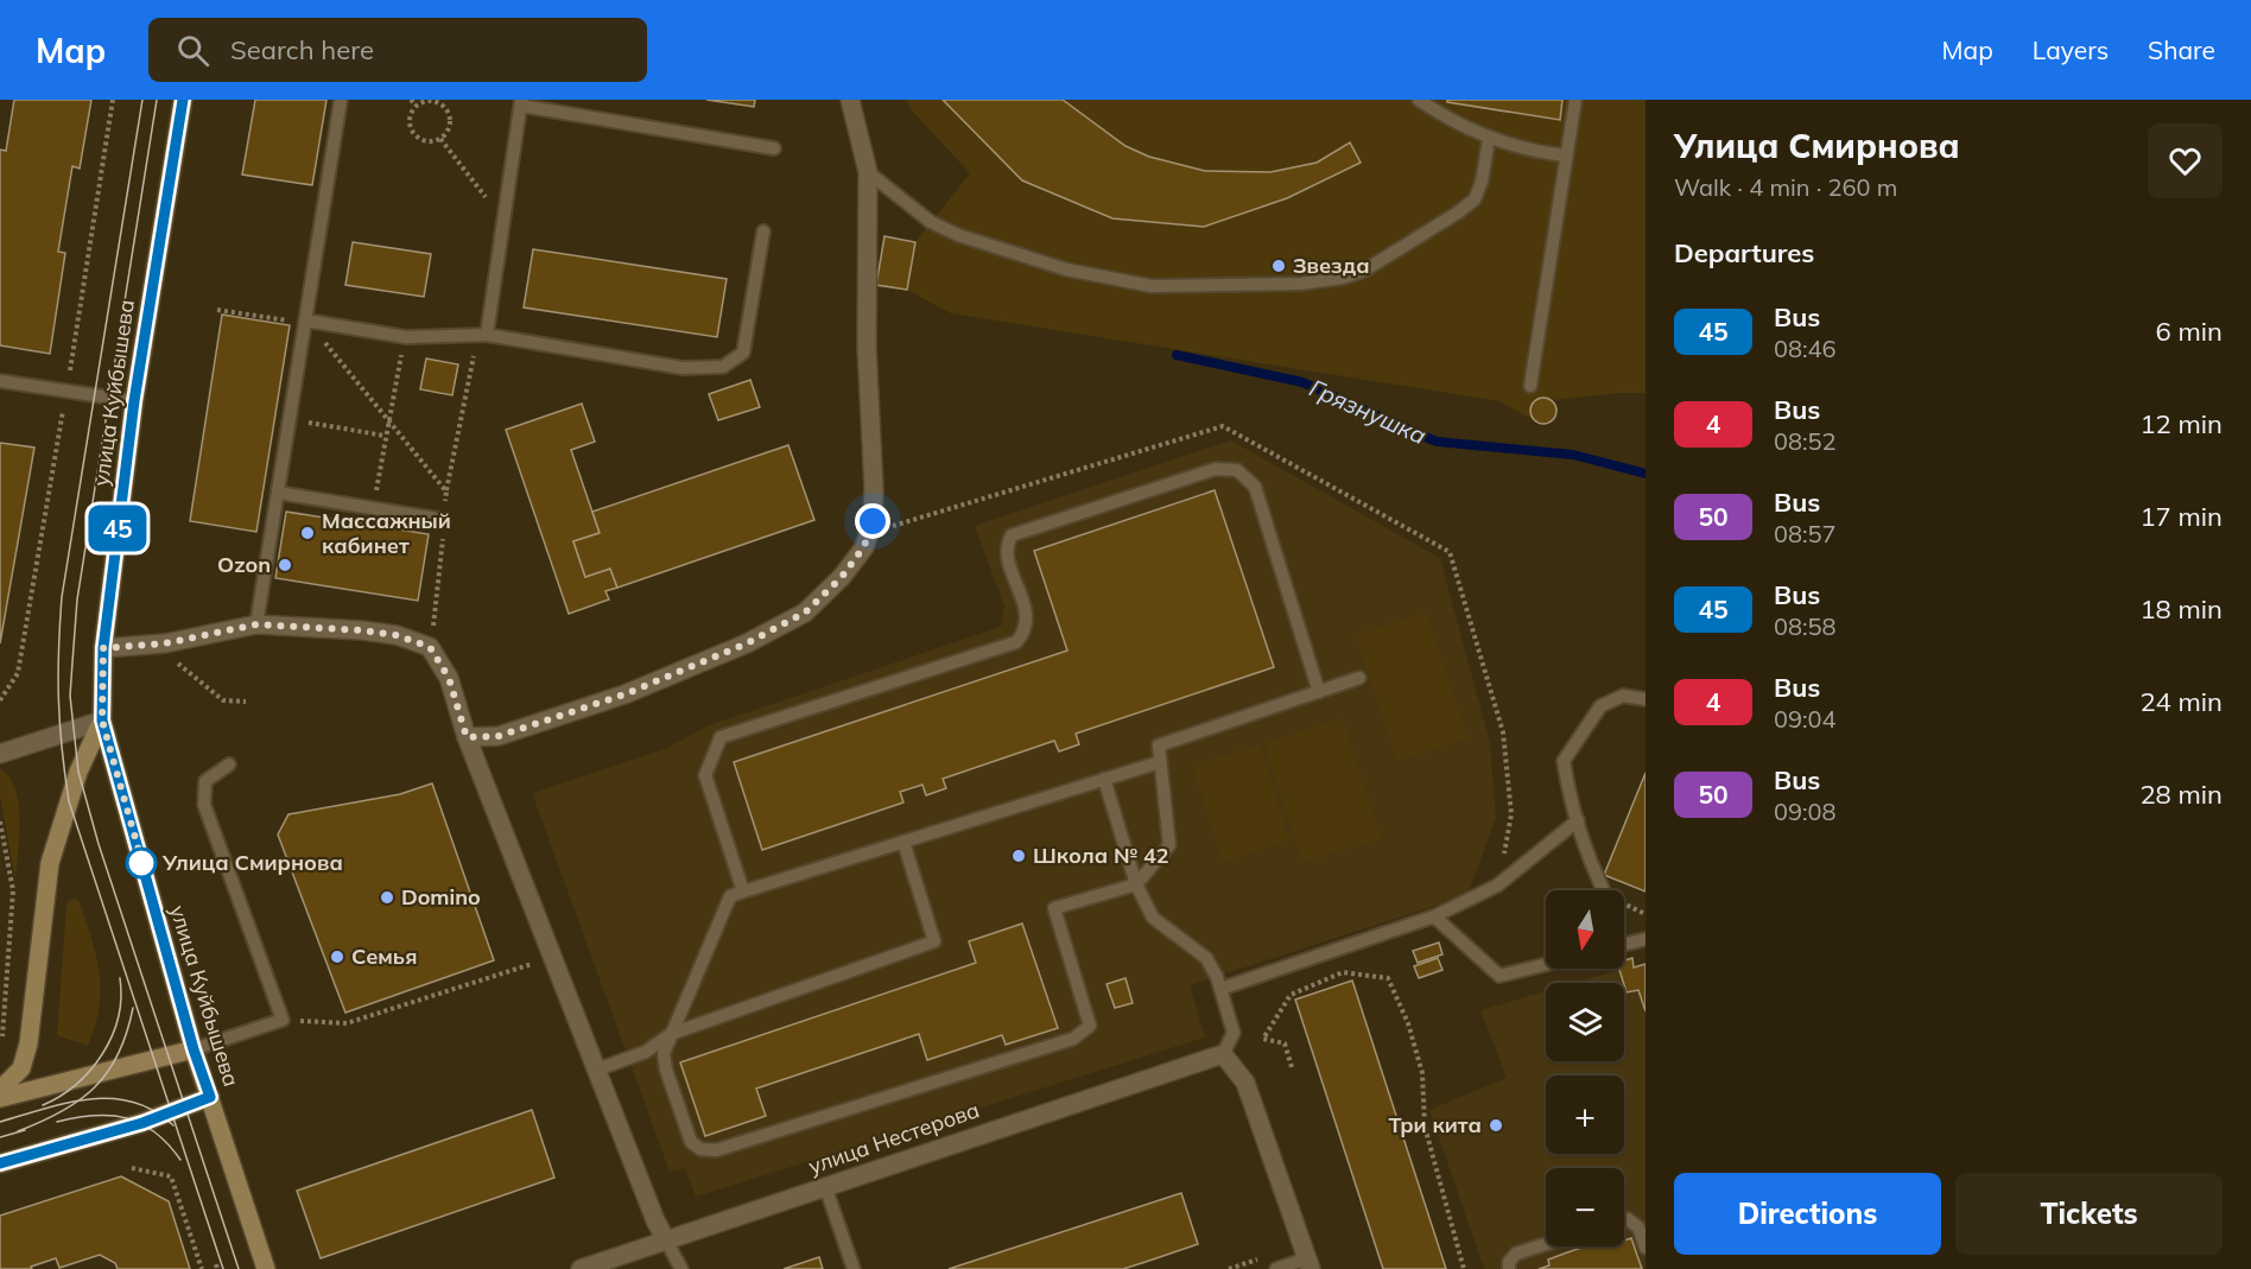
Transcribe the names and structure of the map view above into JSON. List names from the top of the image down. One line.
{"streets":{"main road":["улица Куйбышева"],"street":["улица Нестерова"]},"water":["Грязнушка"],"places":["Звезда","Массажный кабинет","Ozon","Школа № 42","Улица Смирнова","Domino","Семья","Три кита"],"lines":["bus line 45"],"north":"bottom","page":{"header":"Map","search":"Search here","nav":["Map","Layers","Share"],"on_map":"45","heading":[["Улица Смирнова","Walk · 4 min · 260 m"],"Departures"],"list":[{"mark":"45","name":"Bus","note":"08:46","value":"6 min"},{"mark":"4","name":"Bus","note":"08:52","value":"12 min"},{"mark":"50","name":"Bus","note":"08:57","value":"17 min"},{"mark":"45","name":"Bus","note":"08:58","value":"18 min"},{"mark":"4","name":"Bus","note":"09:04","value":"24 min"},{"mark":"50","name":"Bus","note":"09:08","value":"28 min"}],"map_buttons":["+","−"],"buttons":["Directions","Tickets"]}}
